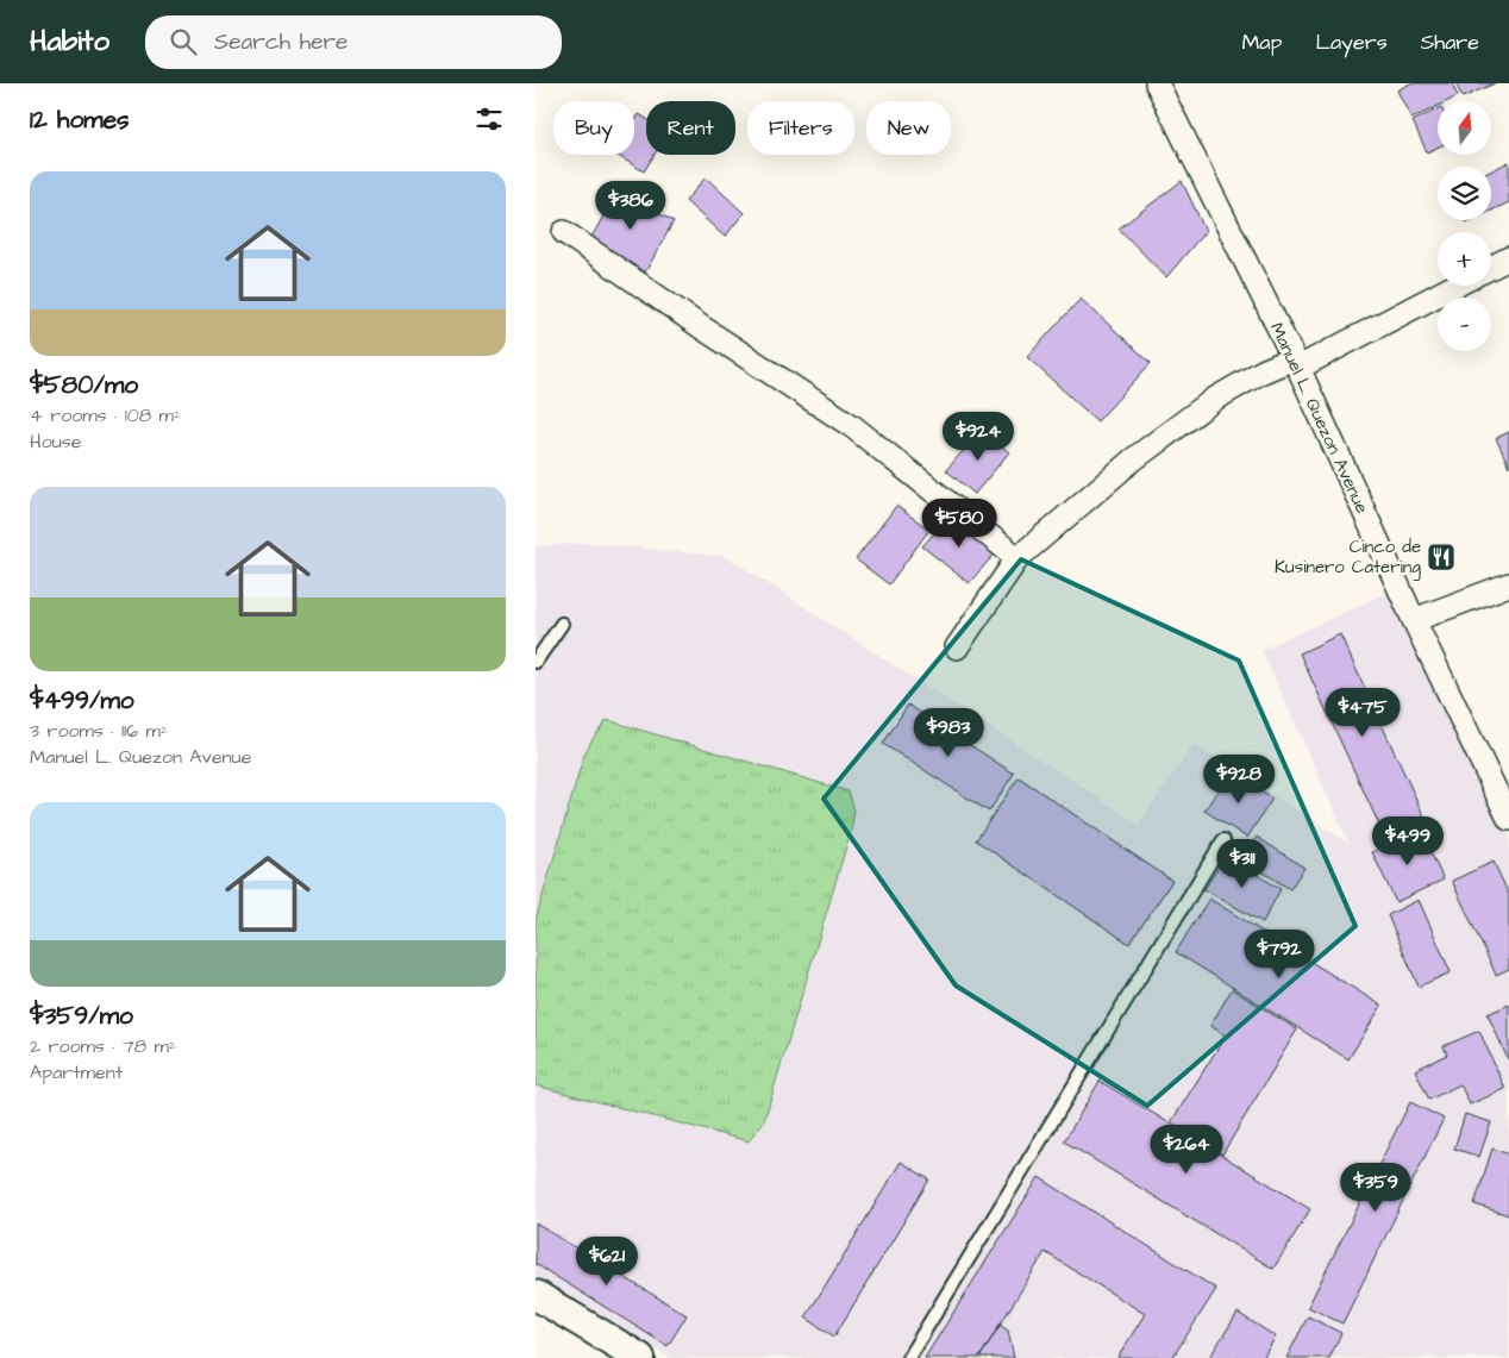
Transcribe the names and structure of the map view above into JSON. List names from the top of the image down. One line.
{"streets":{"street":["Manuel L. Quezon Avenue"]},"places":{"restaurant":["Cinco de Kusinero Catering"]},"north":"top","page":{"header":"Habito","search":"Search here","nav":["Map","Layers","Share"],"heading":"12 homes","map_buttons":["+","−"],"chip":["Buy","Rent","Filters","New"],"list":[{"name":"$580/mo","note":"4 rooms · 108 m² · House"},{"name":"$499/mo","note":"3 rooms · 116 m² · Manuel L. Quezon Avenue"},{"name":"$359/mo","note":"2 rooms · 78 m² · Apartment"}],"price":["$386","$924","$580","$475","$983","$928","$499","$311","$792","$264","$359","$621"]}}
